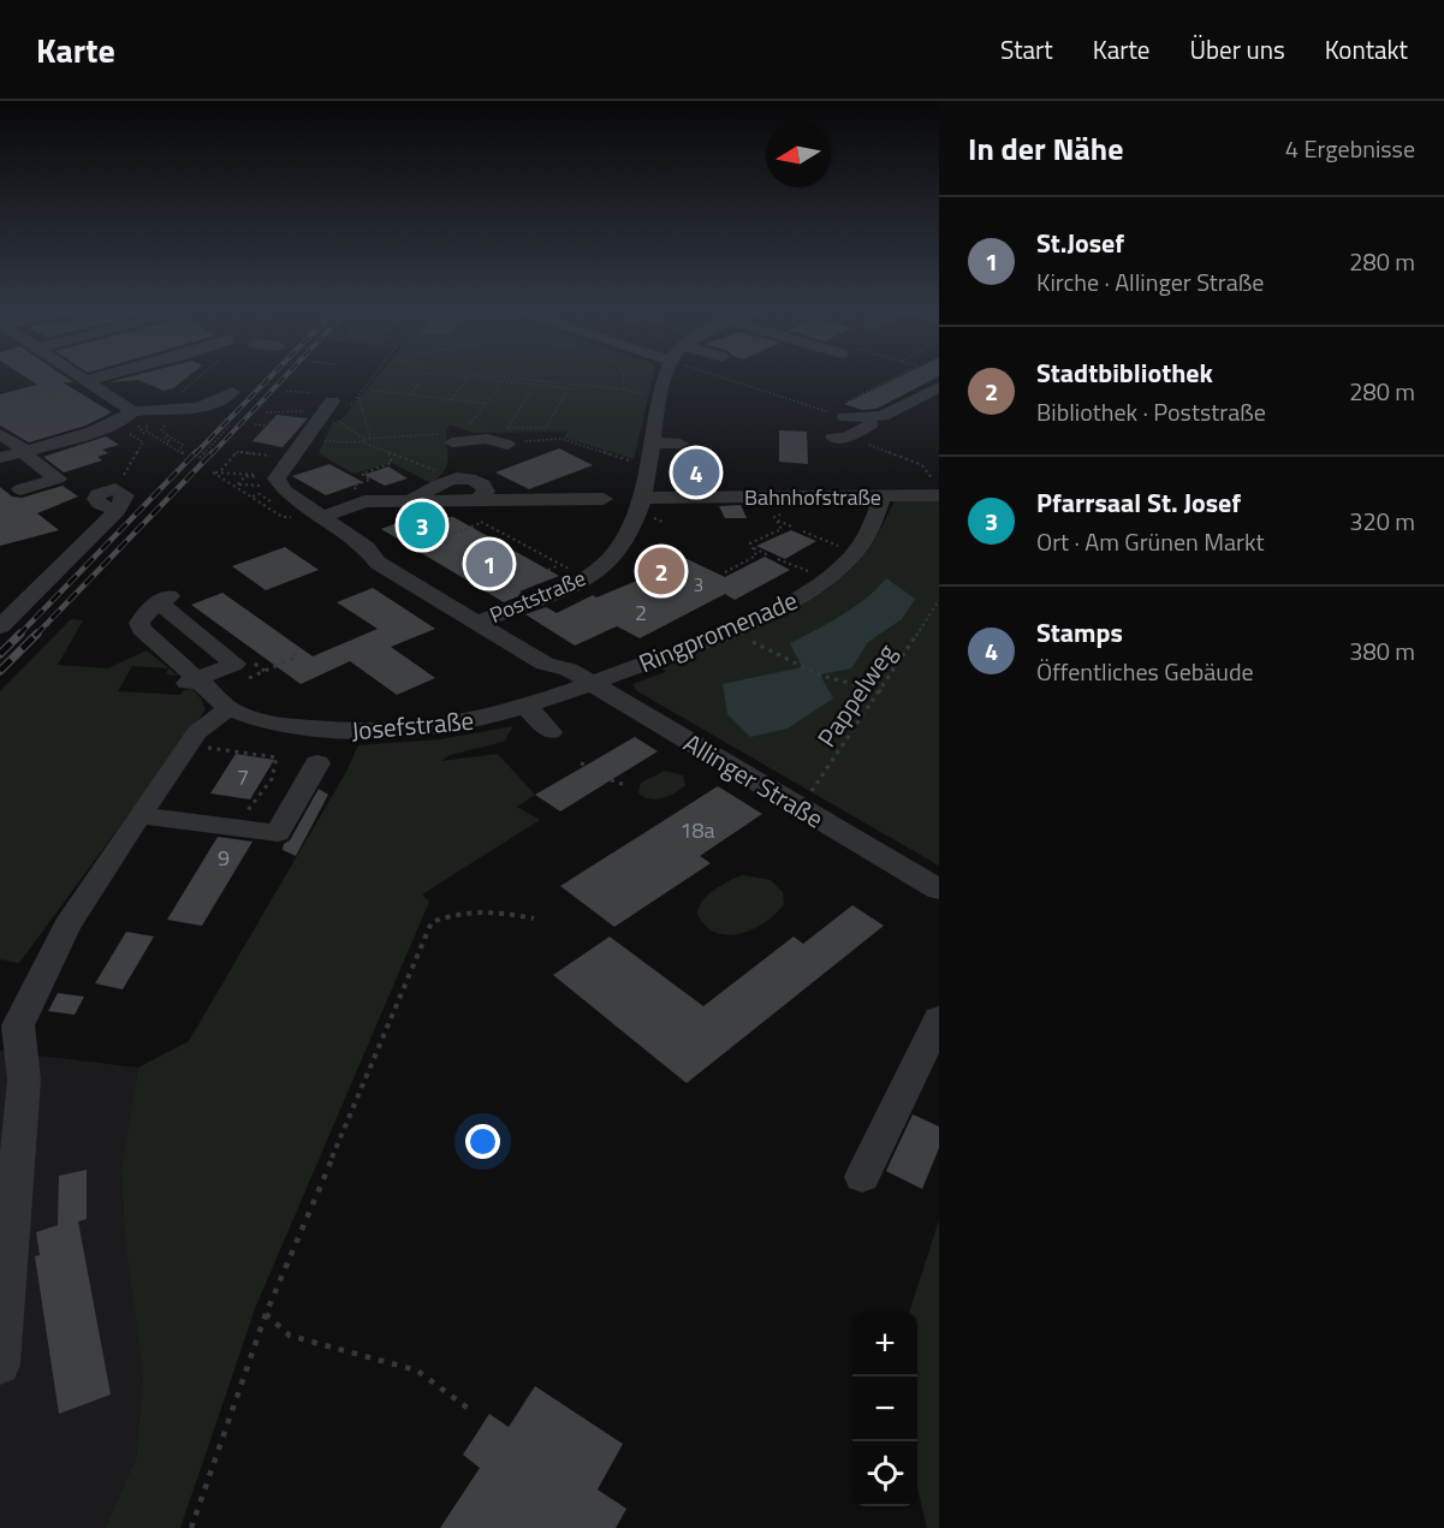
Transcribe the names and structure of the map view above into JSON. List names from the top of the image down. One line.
{"streets":{"street":["Bahnhofstraße","Poststraße","Ringpromenade","Josefstraße","Allinger Straße"],"path":["Pappelweg"]},"crossings":[["Bahnhofstraße","Poststraße"],["Bahnhofstraße","Ringpromenade"],["Poststraße","Allinger Straße"],["Ringpromenade","Josefstraße"],["Ringpromenade","Allinger Straße"],["Pappelweg","Allinger Straße"],["Josefstraße","Allinger Straße"]],"house_numbers":["3","2","7","18a","9"],"north":"left","page":{"header":"Karte","nav":["Start","Karte","Über uns","Kontakt"],"heading":["In der Nähe","4 Ergebnisse"],"list":[{"mark":"1","name":"St.Josef","note":"Kirche · Allinger Straße","value":"280 m"},{"mark":"2","name":"Stadtbibliothek","note":"Bibliothek · Poststraße","value":"280 m"},{"mark":"3","name":"Pfarrsaal St. Josef","note":"Ort · Am Grünen Markt","value":"320 m"},{"mark":"4","name":"Stamps","note":"Öffentliches Gebäude","value":"380 m"}],"pins":["4","3","1","2"],"map_buttons":["+","−"]}}
